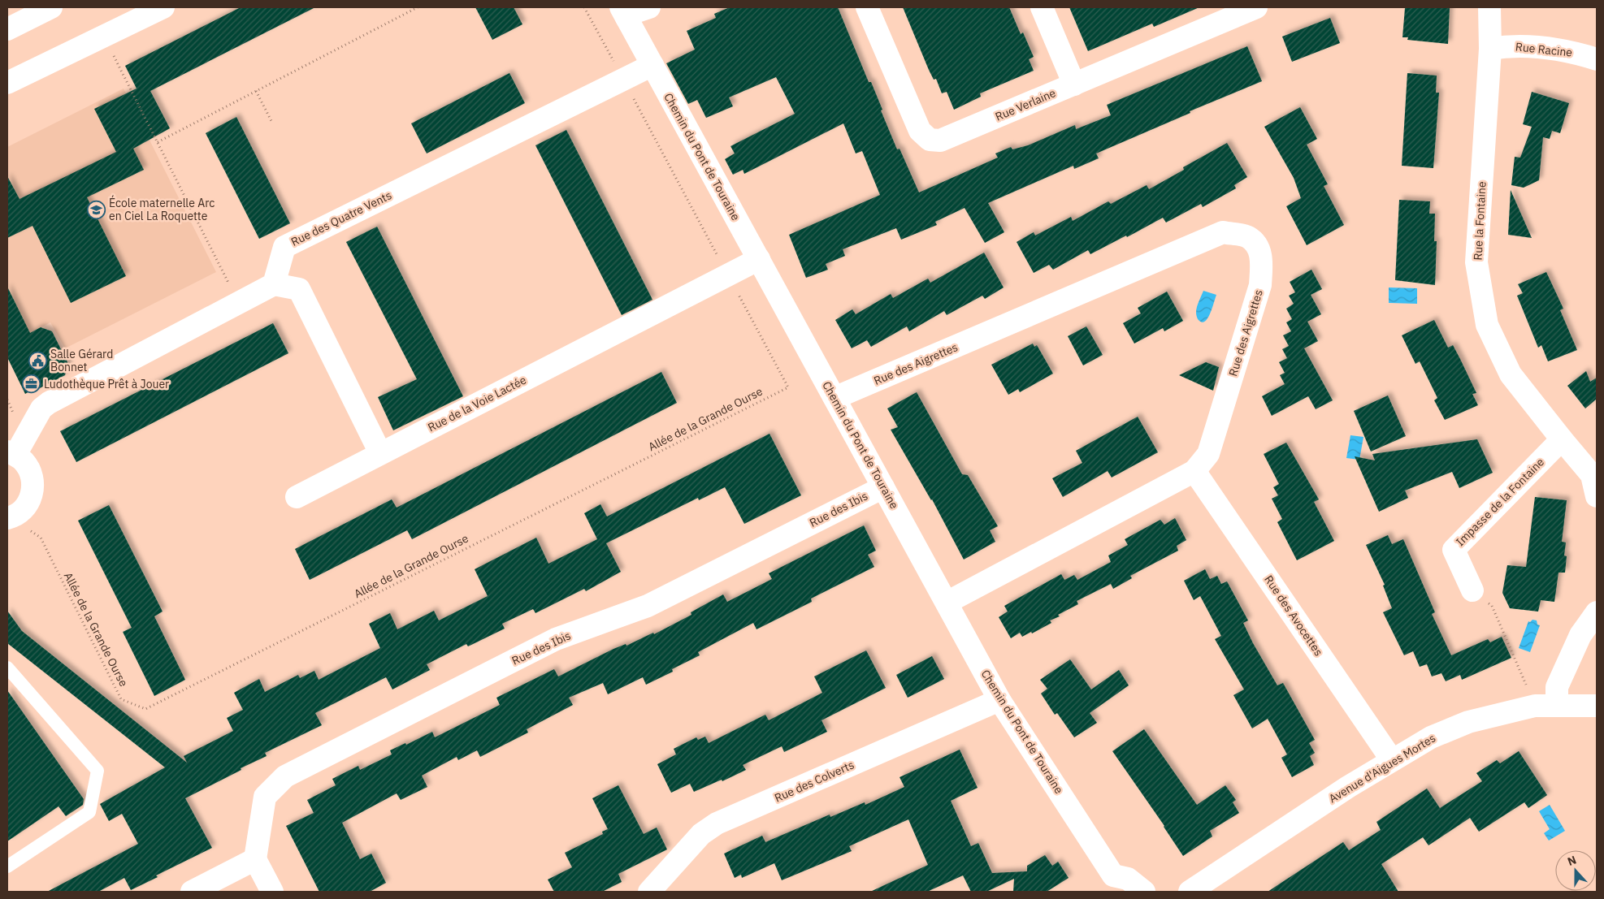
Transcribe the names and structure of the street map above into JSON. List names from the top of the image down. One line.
{"streets":{"street":["Rue Racine","Rue Verlaine","Chemin du Pont de Touraine","Rue des Quatre Vents","Rue la Fontaine","Rue des Aigrettes","Rue de la Voie Lactée","Impasse de la Fontaine","Rue des Ibis","Rue des Avocettes","Avenue d'Aigues Mortes","Rue des Colverts"],"path":["Allée de la Grande Ourse"]},"crossings":[["Rue Racine","Rue la Fontaine"],["Chemin du Pont de Touraine","Rue des Quatre Vents"],["Chemin du Pont de Touraine","Rue des Aigrettes"],["Chemin du Pont de Touraine","Rue de la Voie Lactée"],["Chemin du Pont de Touraine","Rue des Ibis"],["Chemin du Pont de Touraine","Rue des Colverts"],["Rue la Fontaine","Impasse de la Fontaine"],["Rue des Aigrettes","Rue des Avocettes"],["Rue de la Voie Lactée","Allée de la Grande Ourse"],["Rue des Avocettes","Avenue d'Aigues Mortes"]],"places":{"school or university":["École maternelle Arc en Ciel La Roquette"],"public building":["Salle Gérard Bonnet"],"office":["Ludothèque Prêt à Jouer"]},"north":"top"}
